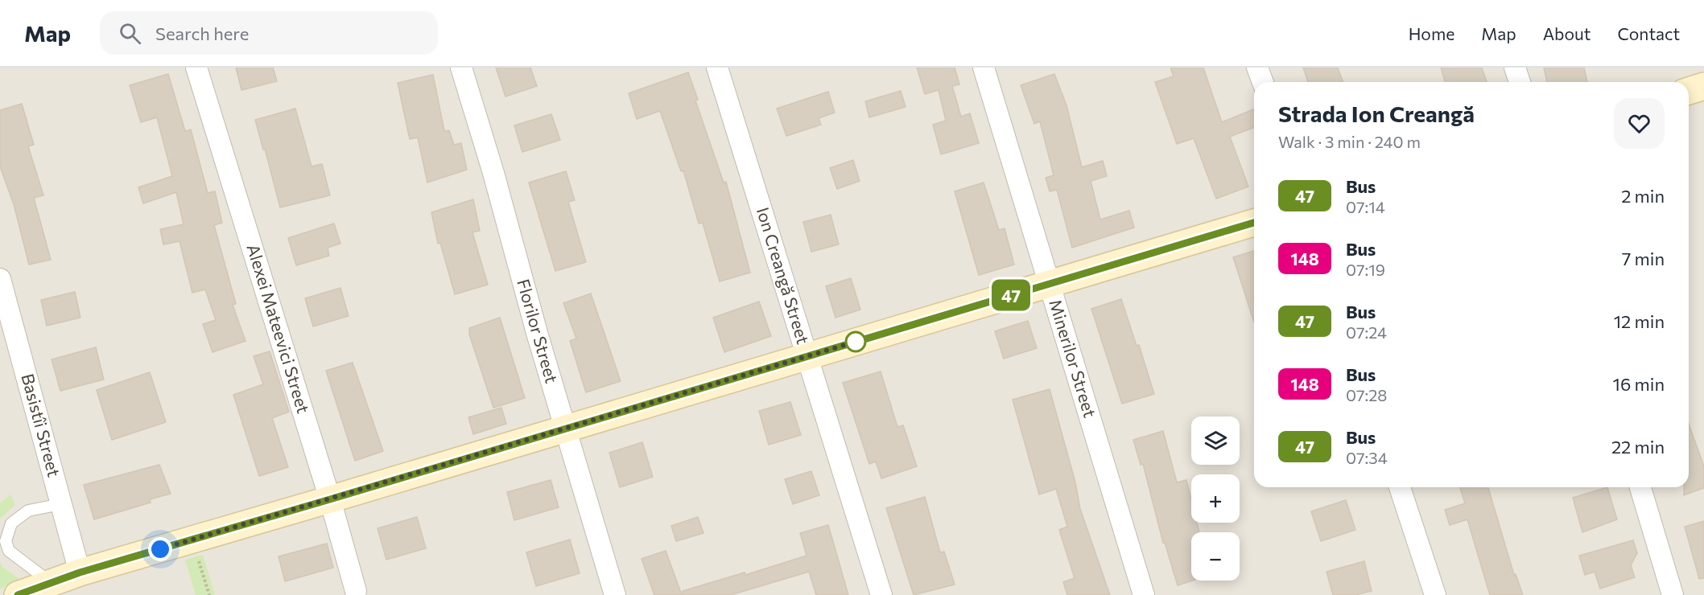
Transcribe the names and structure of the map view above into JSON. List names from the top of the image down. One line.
{"streets":{"street":["Ion Creangă Street","Alexei Mateevici Street","Florilor Street","Minerilor Street","Basistîi Street"]},"lines":["bus line 47"],"page":{"header":"Map","search":"Search here","nav":["Home","Map","About","Contact"],"on_map":"47","heading":["Strada Ion Creangă","Walk · 3 min · 240 m"],"list":[{"mark":"47","name":"Bus","note":"07:14","value":"2 min"},{"mark":"148","name":"Bus","note":"07:19","value":"7 min"},{"mark":"47","name":"Bus","note":"07:24","value":"12 min"},{"mark":"148","name":"Bus","note":"07:28","value":"16 min"},{"mark":"47","name":"Bus","note":"07:34","value":"22 min"}],"map_buttons":["+","−"]}}
